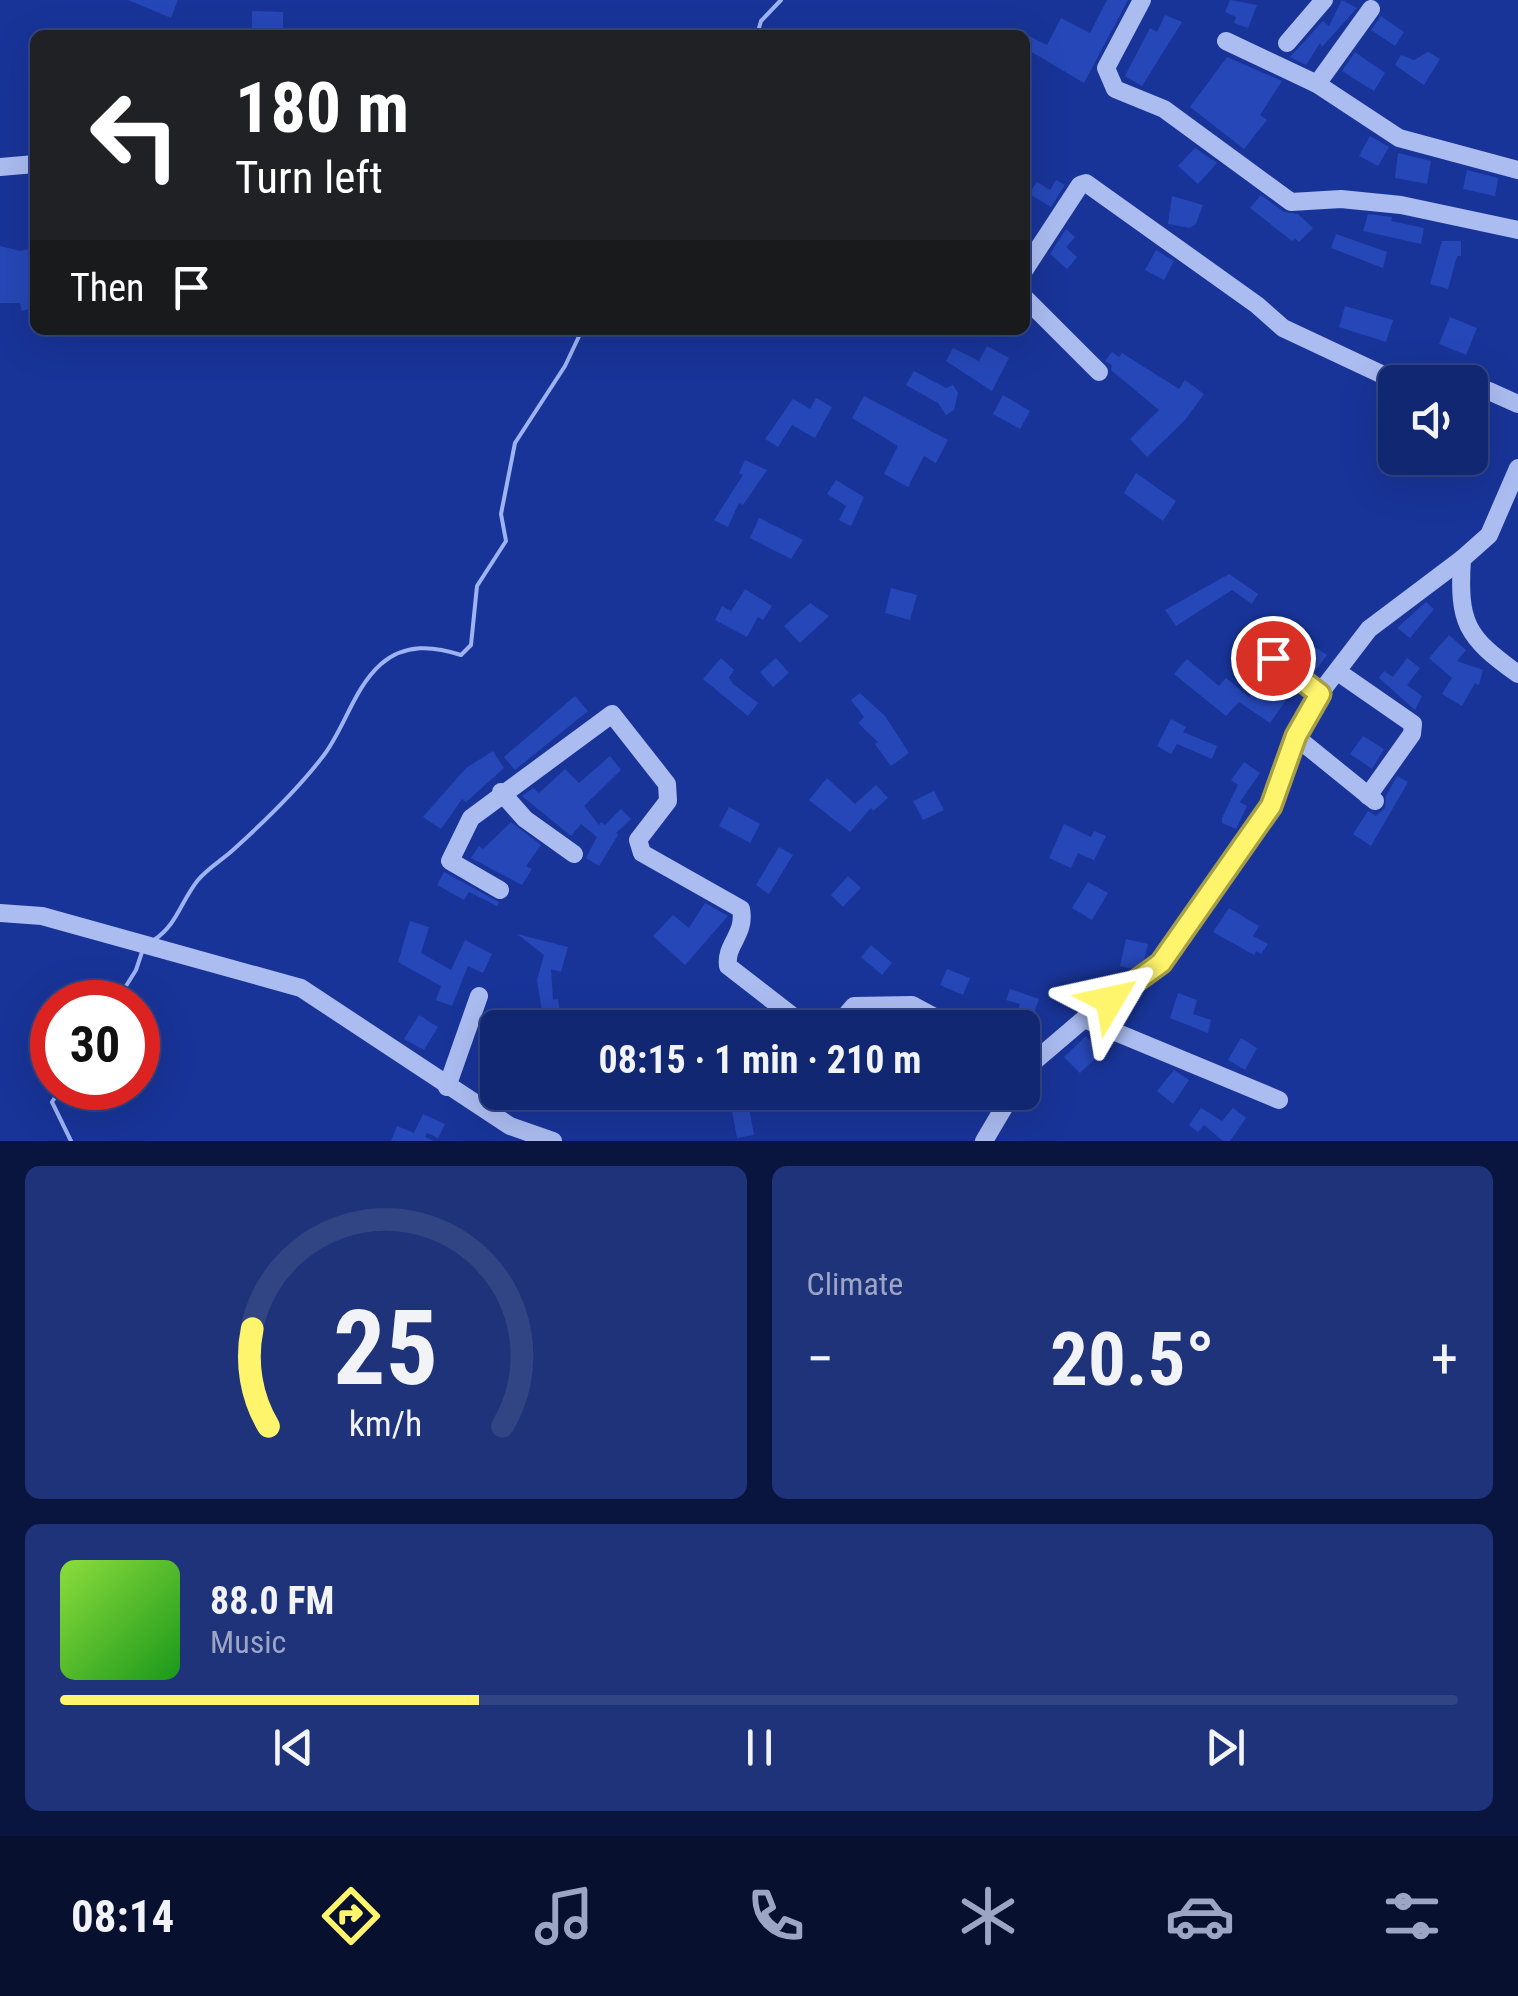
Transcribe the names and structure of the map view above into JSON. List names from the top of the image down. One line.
{"page":{"turn":["180 m","Turn left"],"then":"Then","limit":"30","trip":"08:15 · 1 min · 210 m","tile":"Climate","heat":["−","20.5°","+"],"song":["88.0 FM","Music"],"tabs":"08:14","gauge":["25","km/h"]}}
